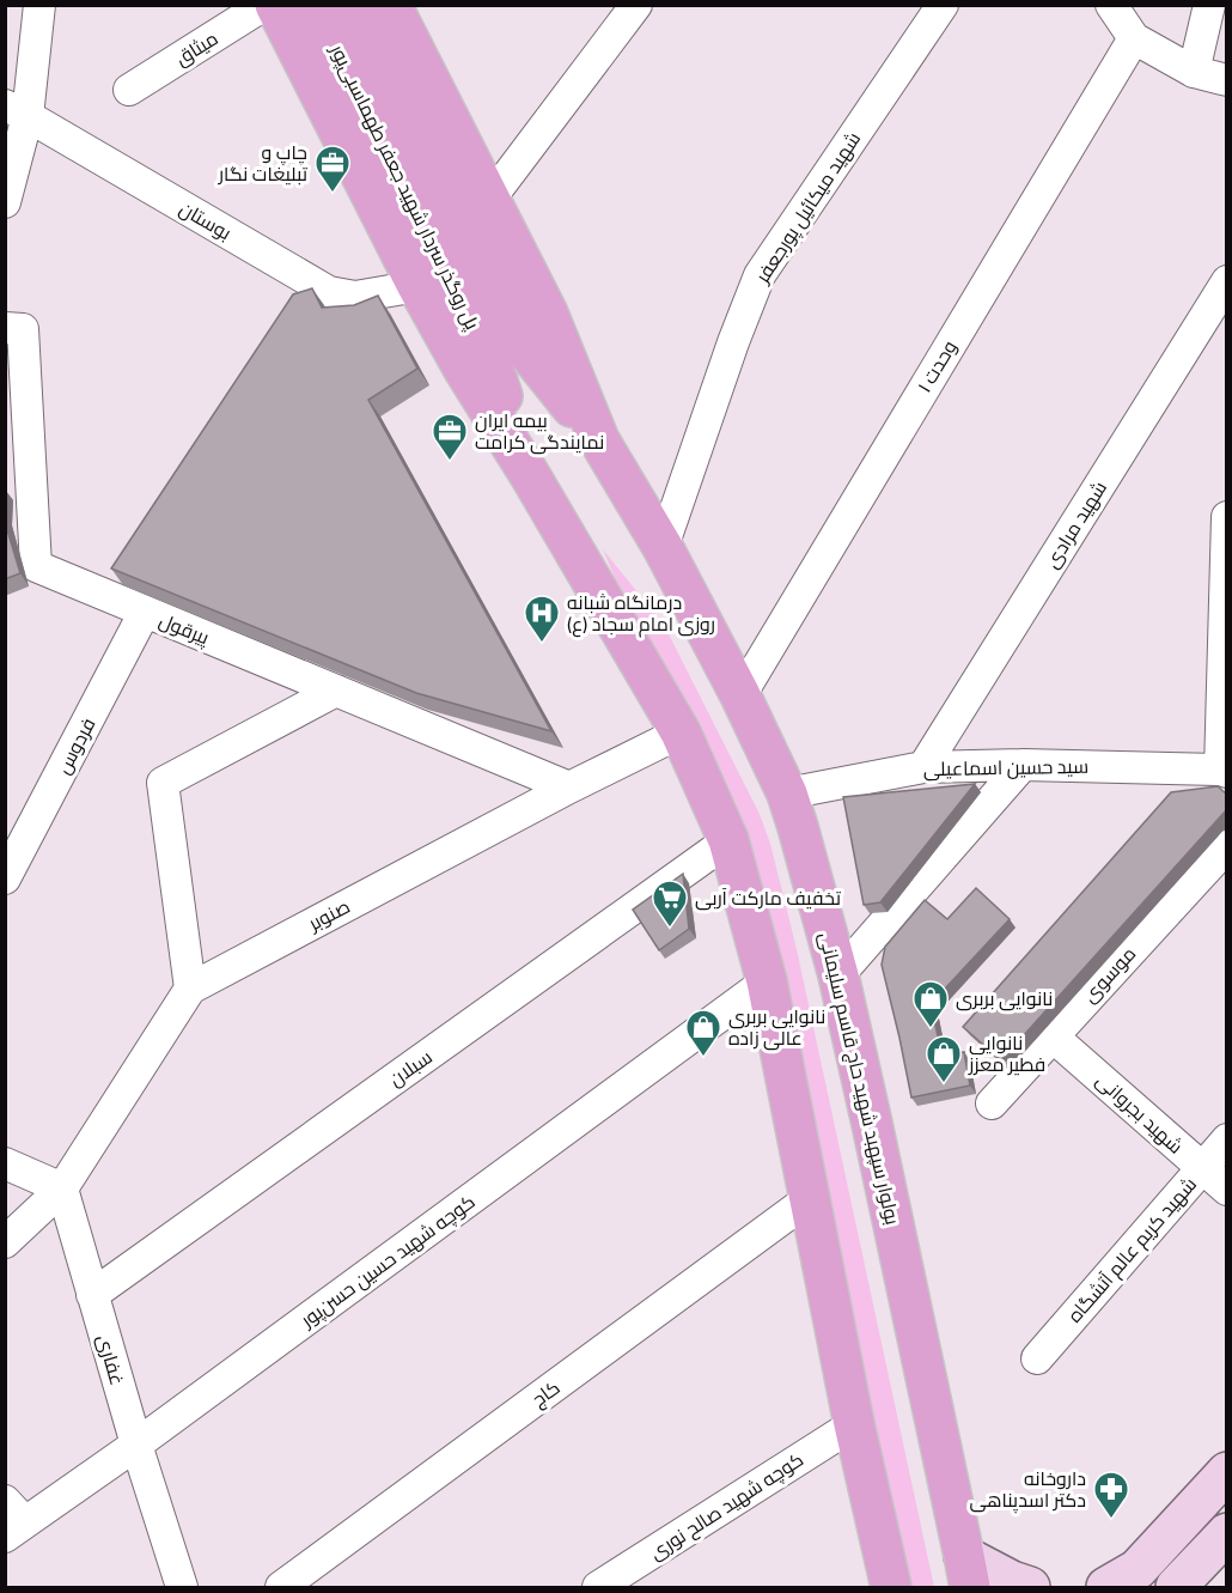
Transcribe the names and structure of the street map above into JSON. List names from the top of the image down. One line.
{"streets":{"main road":["پل روگذر سردار شهید جعفر طهماسبی‌پور","بولوار سپهبد شهید حاج قاسم سلیمانی"],"street":["میثاق","شهید میکائیل پورجعفر","بوستان","وحدت ۱","شهید مرادی","پیرقول","فردوس","سید حسین اسماعیلی","صنوبر","موسوی","سبلان","شهید بجروانی","شهید کریم عالم آتشگاه","کوچه شهید حسین حسن‌پور","غفاری","کاج","کوچه شهید صالح نوری"]},"crossings":[["شهید میکائیل پورجعفر","بولوار سپهبد شهید حاج قاسم سلیمانی"],["وحدت ۱","بولوار سپهبد شهید حاج قاسم سلیمانی"],["شهید مرادی","سید حسین اسماعیلی"],["پیرقول","فردوس"],["پیرقول","صنوبر"],["سید حسین اسماعیلی","بولوار سپهبد شهید حاج قاسم سلیمانی"],["صنوبر","غفاری"],["موسوی","شهید بجروانی"],["سبلان","غفاری"],["شهید بجروانی","شهید کریم عالم آتشگاه"],["کوچه شهید حسین حسن‌پور","غفاری"]],"places":{"office":["چاپ و تبلیغات نگار","بیمه ایران نمایندگی کرامت"],"hospital":["درمانگاه شبانه روزی امام سجاد (ع)"],"supermarket":["تخفیف مارکت آربی"],"shop":["نانوایی بربری","نانوایی بربری عالی زاده","نانوایی فطیر معزز"],"pharmacy":["داروخانه دكتر اسدپناهی"]}}
